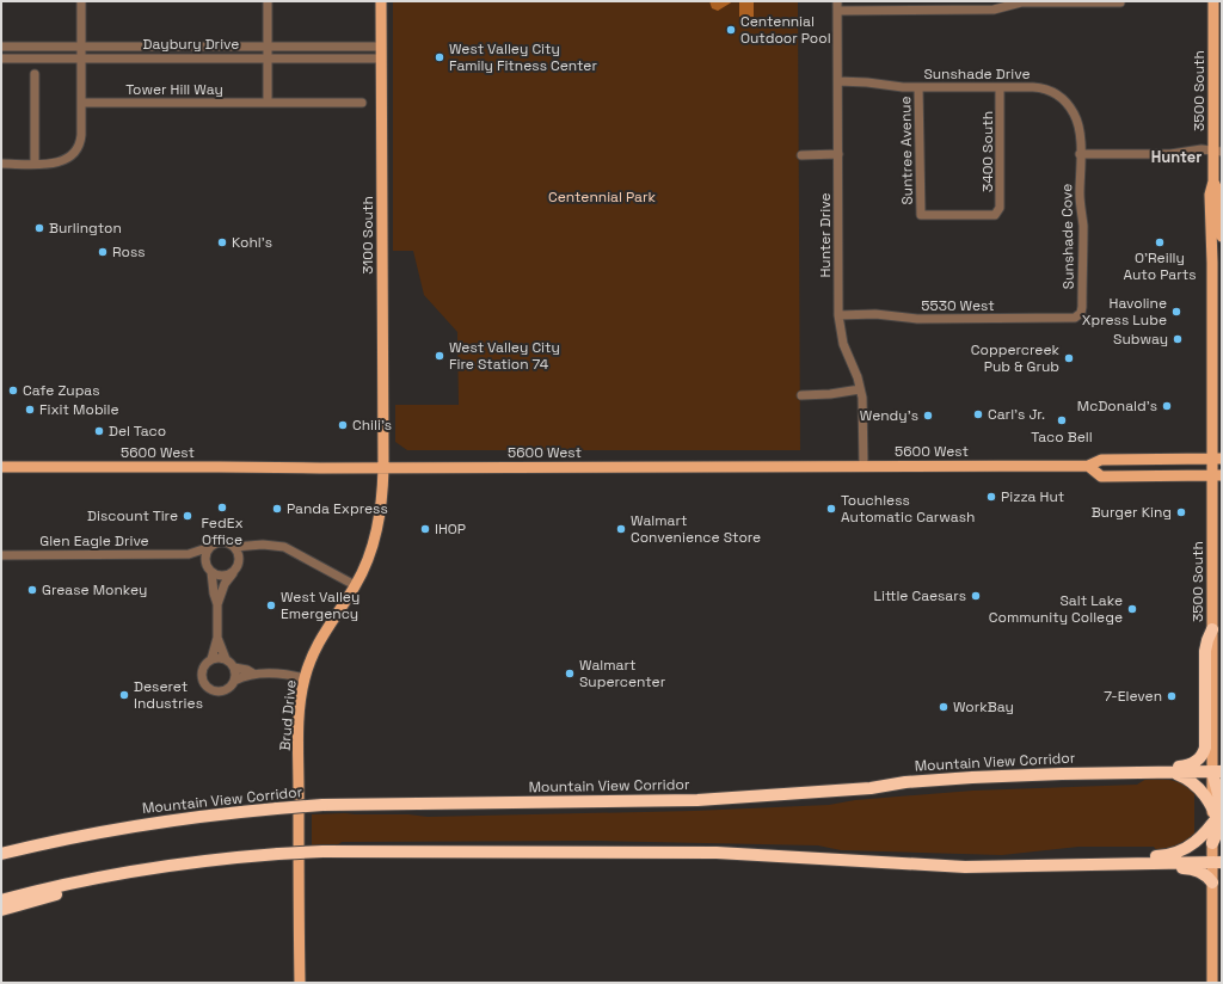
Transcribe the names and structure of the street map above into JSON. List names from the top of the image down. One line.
{"streets":{"highway":["Mountain View Corridor"],"main road":["3500 South","3100 South","5600 West","Brud Drive"],"street":["Daybury Drive","Sunshade Drive","Tower Hill Way","Suntree Avenue","3400 South","Hunter Drive","Sunshade Cove","5530 West","Glen Eagle Drive"]},"crossings":[["Daybury Drive","3100 South"],["Sunshade Drive","Suntree Avenue"],["Sunshade Drive","3400 South"],["Sunshade Drive","Hunter Drive"],["Sunshade Drive","Sunshade Cove"],["3500 South","5600 West"],["3500 South","Mountain View Corridor"],["Suntree Avenue","3400 South"],["3100 South","5600 West"],["3100 South","Brud Drive"],["Hunter Drive","5530 West"],["Hunter Drive","5600 West"],["Sunshade Cove","5530 West"],["5600 West","Brud Drive"]],"districts":["Hunter"],"parks":["Centennial Park"],"places":["Centennial Outdoor Pool","West Valley City Family Fitness Center","Burlington","Kohl's","O'Reilly Auto Parts","Ross","Havoline Xpress Lube","Subway","West Valley City Fire Station 74","Coppercreek Pub & Grub","Cafe Zupas","McDonald's","Fixit Mobile","Carl's Jr.","Wendy's","Taco Bell","Chili's","Del Taco","Pizza Hut","FedEx Office","Panda Express","Touchless Automatic Carwash","Burger King","Discount Tire","IHOP","Walmart Convenience Store","Grease Monkey","Little Caesars","West Valley Emergency","Salt Lake Community College","Walmart Supercenter","Deseret Industries","7-Eleven","WorkBay"]}
